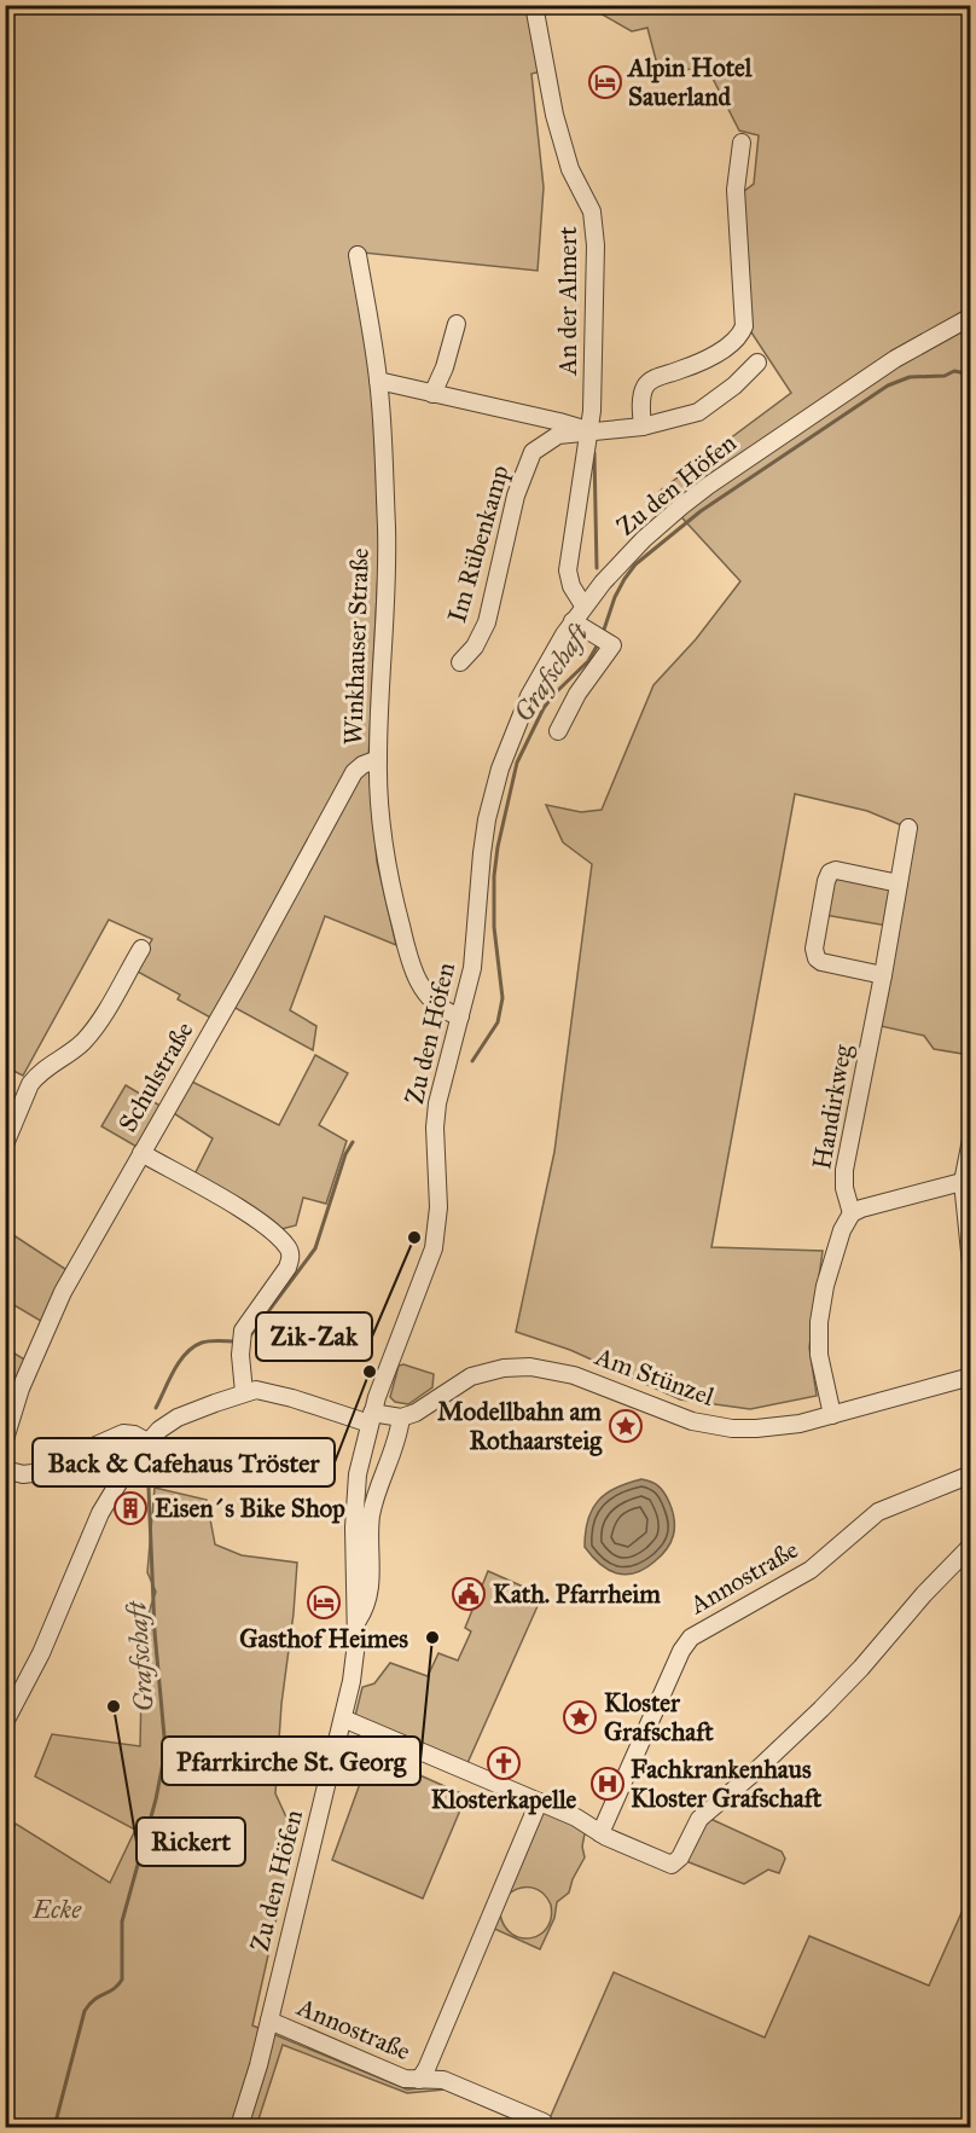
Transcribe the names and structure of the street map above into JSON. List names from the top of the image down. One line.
{"streets":{"street":["An der Almert","Zu den Höfen","Im Rübenkamp","Winkhauser Straße","Schulstraße","Handirkweg","Am Stünzel","Annostraße"]},"crossings":[["An der Almert","Zu den Höfen"],["An der Almert","Im Rübenkamp"],["Zu den Höfen","Winkhauser Straße"],["Zu den Höfen","Annostraße"],["Winkhauser Straße","Schulstraße"]],"water":["Grafschaft"],"parks":["Ecke"],"places":{"hotel":["Alpin Hotel Sauerland","Gasthof Heimes"],"other":["Zik-Zak","Back & Cafehaus Tröster","Pfarrkirche St. Georg","Rickert"],"place":["Modellbahn am Rothaarsteig","Kloster Grafschaft"],"building":["Eisen´s Bike Shop"],"public building":["Kath. Pfarrheim"],"church":["Klosterkapelle"],"hospital":["Fachkrankenhaus Kloster Grafschaft"]}}
